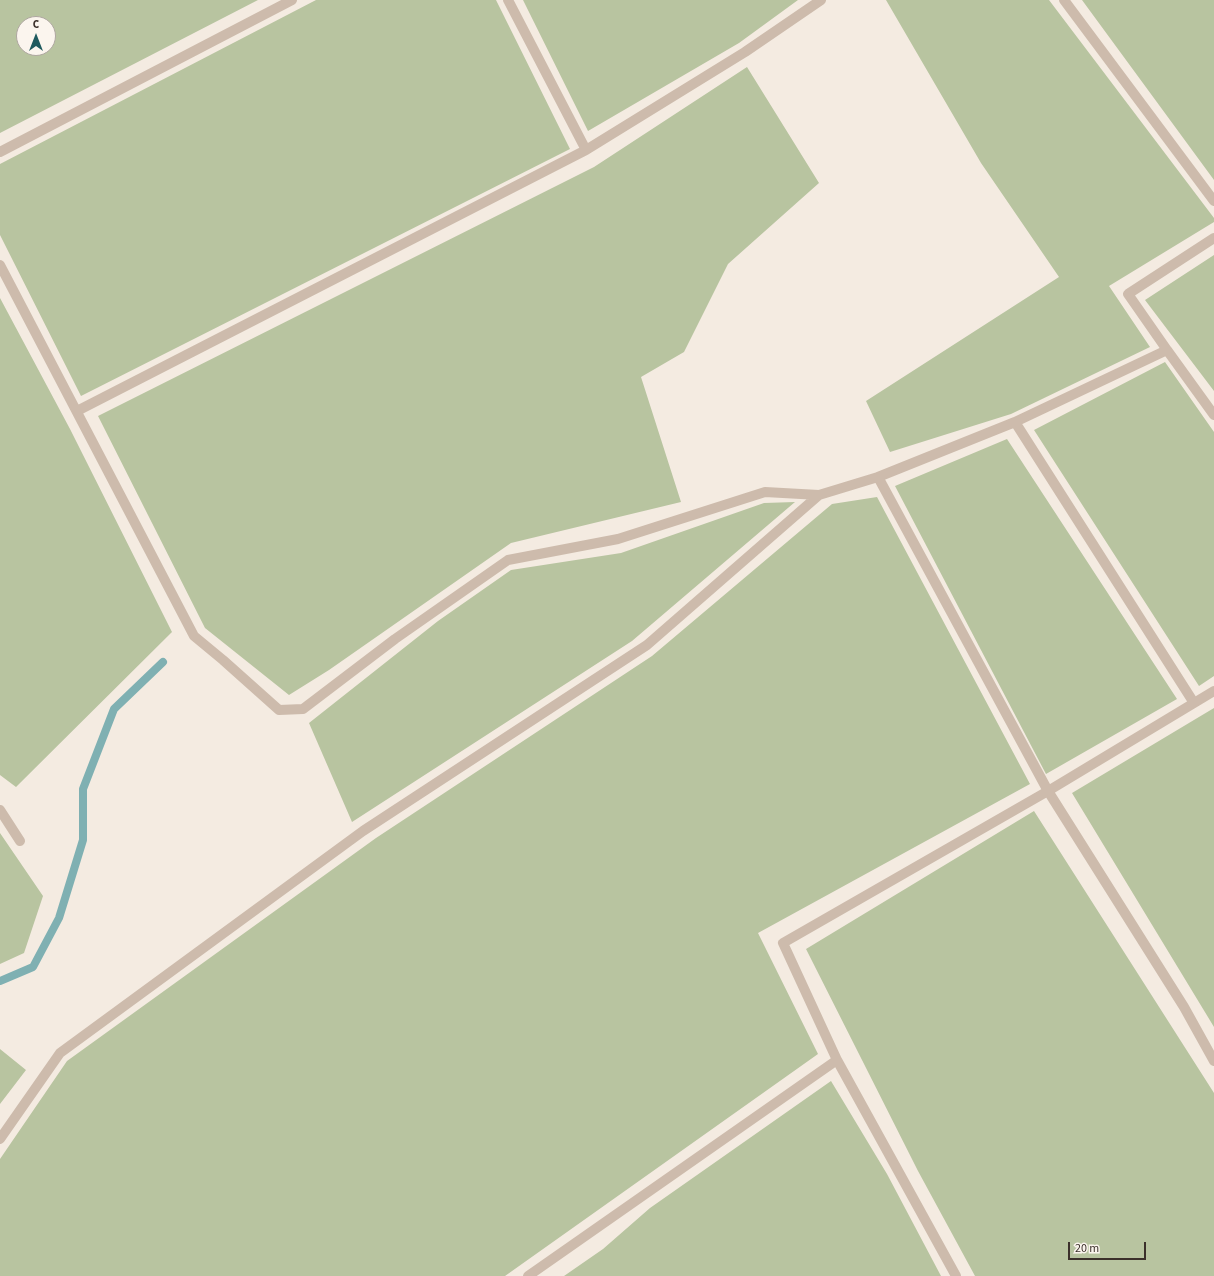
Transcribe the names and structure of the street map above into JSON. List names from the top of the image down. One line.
{"scale_bar":"20 m","north":"top"}
